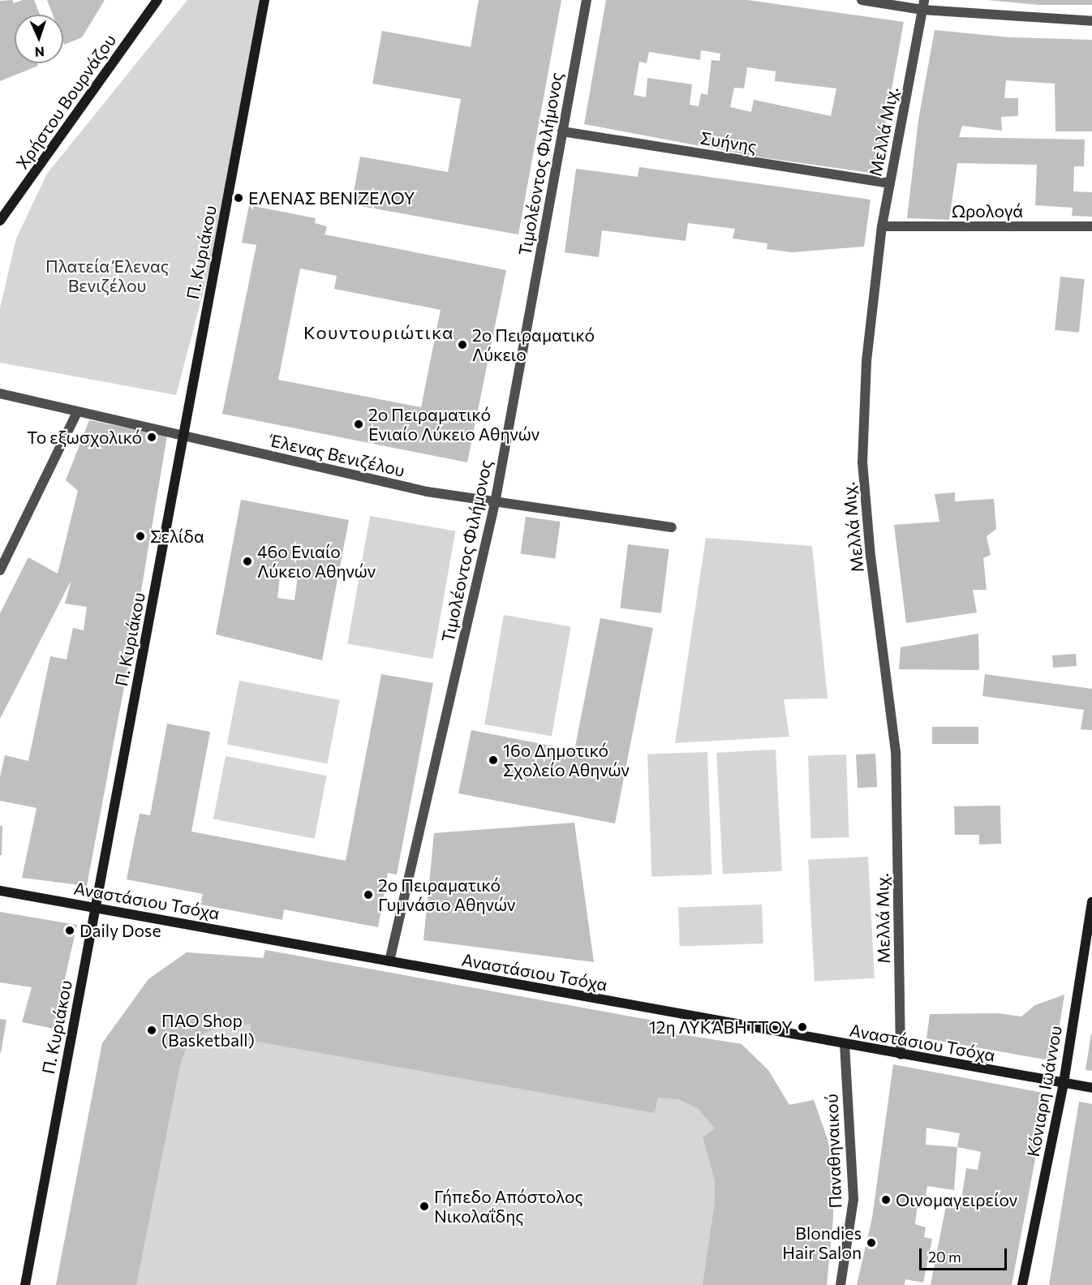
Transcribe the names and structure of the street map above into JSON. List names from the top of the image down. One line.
{"streets":{"street":["Χρήστου Βουρνάζου","Μελλά Μιχ.","Συήνης","Τιμoλέοντος Φιλήμονος","Ωρολογά","Π. Κυριάκου","Έλενας Βενιζέλου","Αναστάσιου Τσόχα","Κόνιαρη Ιωάννου","Παναθηναικού"]},"crossings":[["Μελλά Μιχ.","Συήνης"],["Μελλά Μιχ.","Ωρολογά"],["Μελλά Μιχ.","Αναστάσιου Τσόχα"],["Συήνης","Τιμoλέοντος Φιλήμονος"],["Τιμoλέοντος Φιλήμονος","Έλενας Βενιζέλου"],["Τιμoλέοντος Φιλήμονος","Αναστάσιου Τσόχα"],["Π. Κυριάκου","Έλενας Βενιζέλου"],["Π. Κυριάκου","Αναστάσιου Τσόχα"],["Αναστάσιου Τσόχα","Κόνιαρη Ιωάννου"],["Αναστάσιου Τσόχα","Παναθηναικού"]],"districts":["Κουντουριώτικα"],"parks":["Πλατεία Έλενας Βενιζέλου"],"places":["ΕΛΕΝΑΣ ΒΕΝΙΖΕΛΟΥ","2ο Πειραματικό Λύκειο","2ο Πειραματικό Ενιαίο Λύκειο Αθηνών","Το εξωσχολικό","Σελίδα","46ο Ενιαίο Λύκειο Αθηνών","16ο Δημοτικό Σχολείο Αθηνών","2ο Πειραματικό Γυμνάσιο Αθηνών","Daily Dose","12η ΛΥΚΑΒΗΤΤΟΥ","ΠΑΟ Shop (Basketball)","Οινομαγειρείον","Γήπεδο Απόστολος Νικολαΐδης","Blondies Hair Salon"],"scale_bar":"20 m","north":"bottom"}
